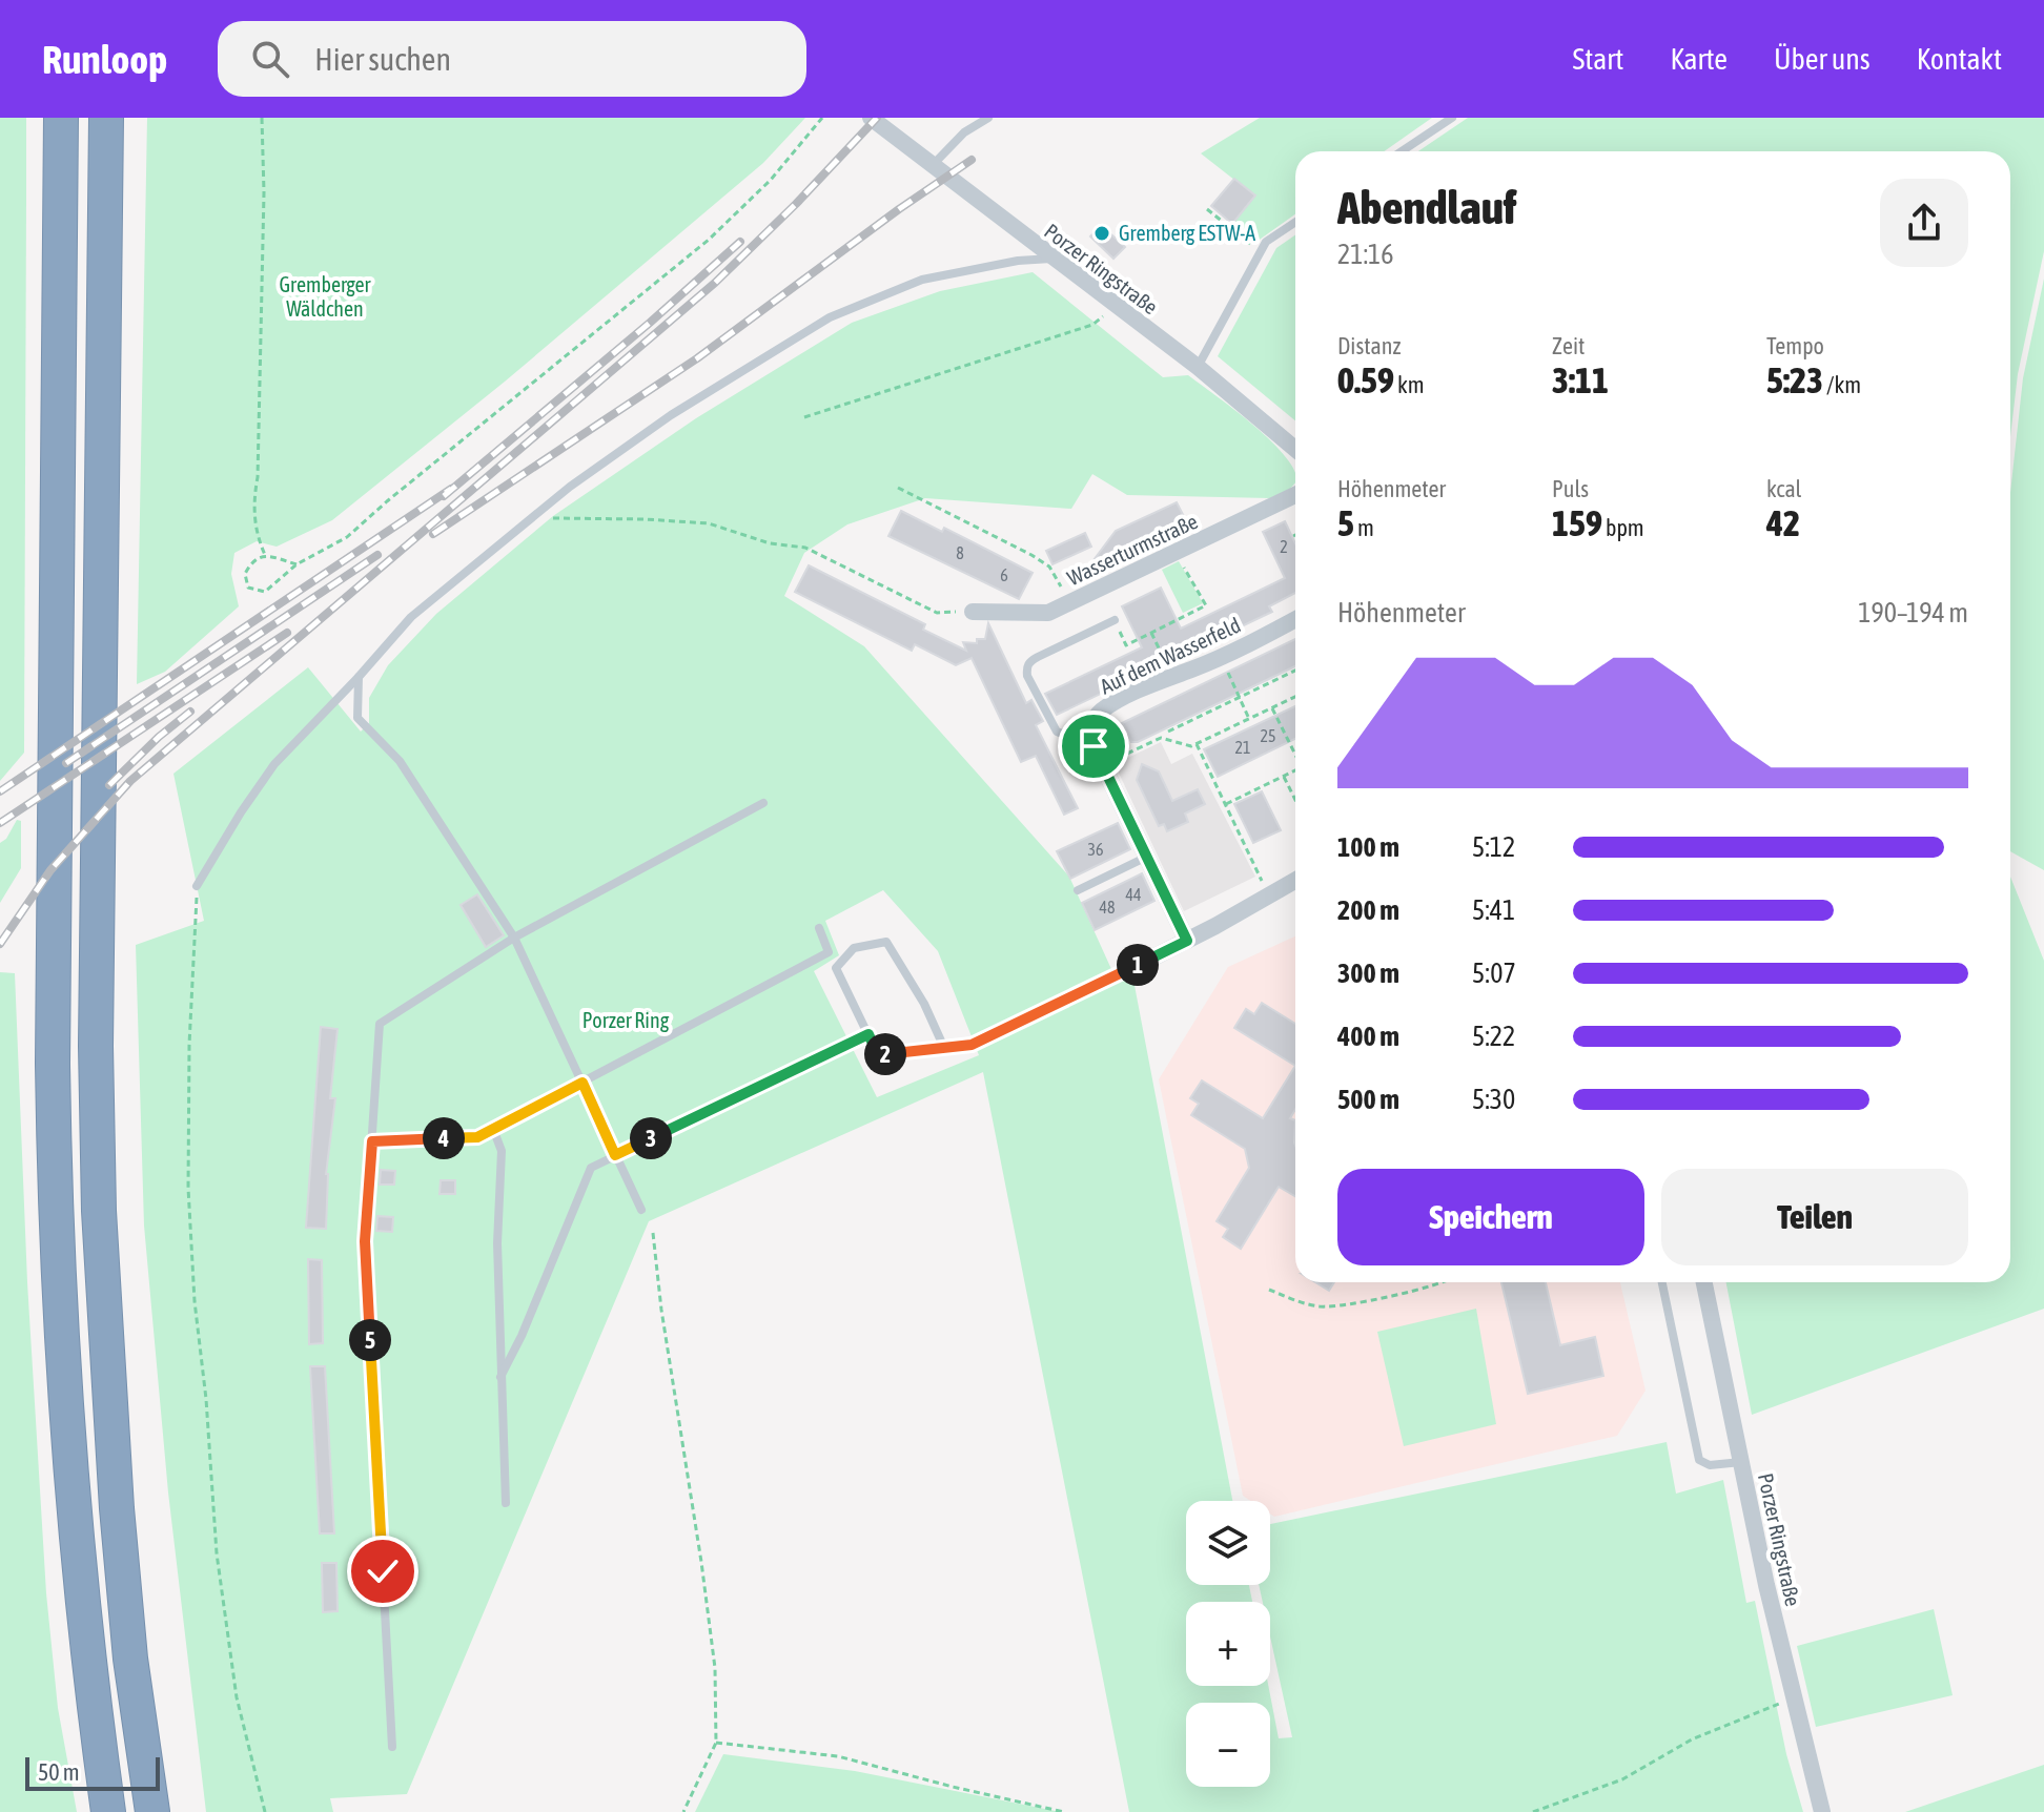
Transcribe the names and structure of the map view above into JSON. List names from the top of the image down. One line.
{"streets":{"street":["Porzer Ringstraße","Wasserturmstraße","Auf dem Wasserfeld"]},"parks":["Gremberger Wäldchen","Porzer Ring"],"places":["Gremberg ESTW-A"],"house_numbers":["2","8","6","25","21","36","44","48"],"scale_bar":"50 m","page":{"header":"Runloop","search":"Hier suchen","nav":["Start","Karte","Über uns","Kontakt"],"heading":["Abendlauf","21:16"],"stats":[["Distanz","0.59 km"],["Zeit","3:11"],["Tempo","5:23 /km"],["Höhenmeter","5 m"],["Puls","159 bpm"],["kcal","42"]],"chart":["Höhenmeter","190–194 m"],"list":[{"name":"100 m","note":"5:12"},{"name":"200 m","note":"5:41"},{"name":"300 m","note":"5:07"},{"name":"400 m","note":"5:22"},{"name":"500 m","note":"5:30"}],"pins":["1","2","3","4","5"],"buttons":["Speichern","Teilen"],"map_buttons":["+","−"],"scale":"50 m"}}
